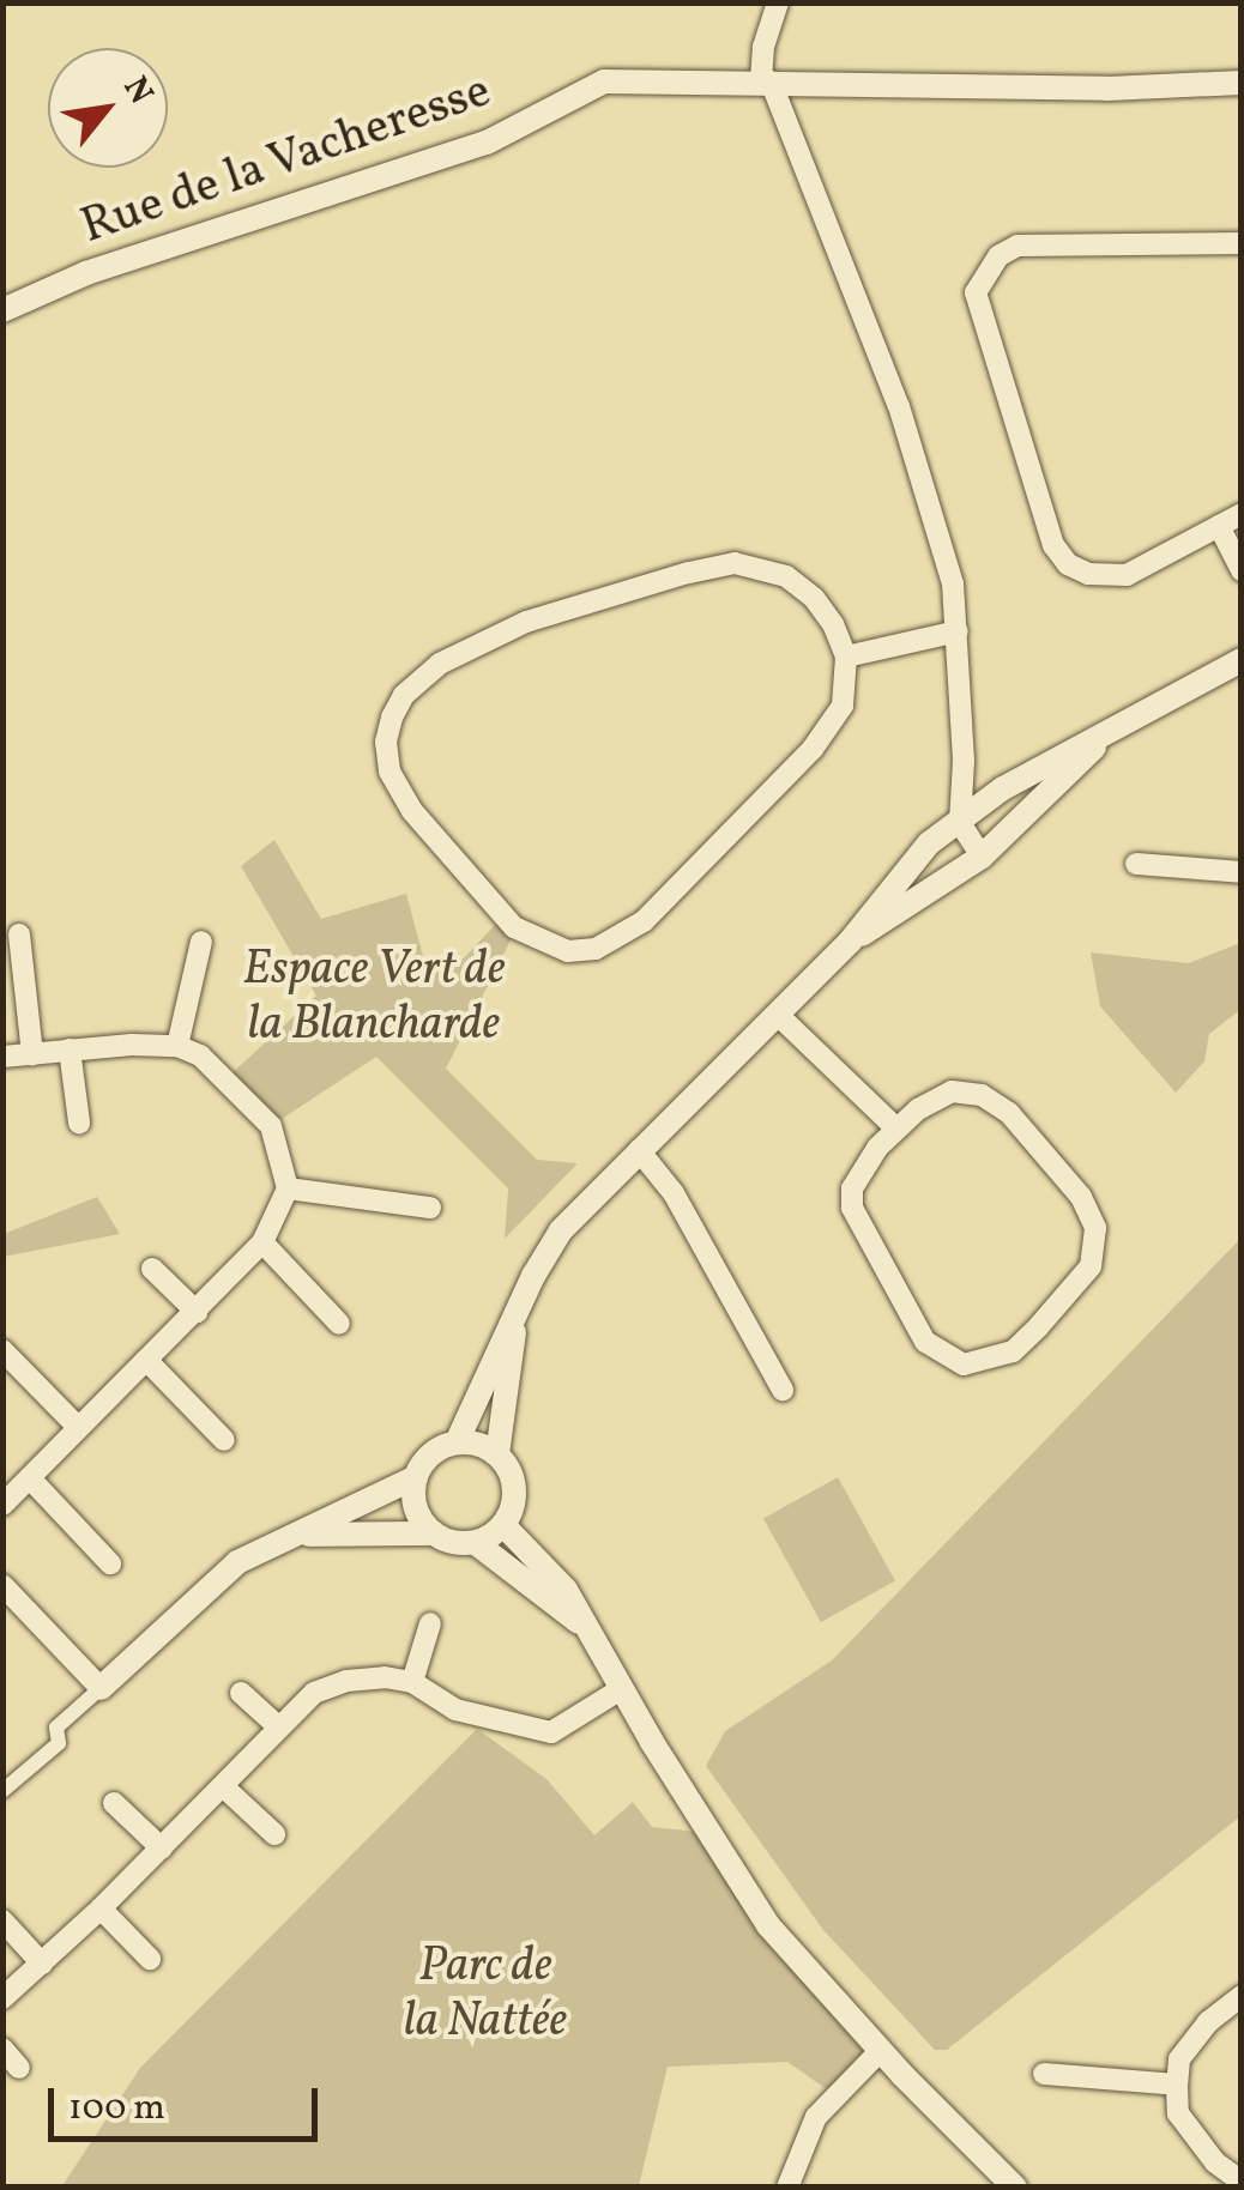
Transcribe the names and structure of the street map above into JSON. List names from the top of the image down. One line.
{"streets":{"street":["Rue de la Vacheresse"]},"parks":["Espace Vert de la Blancharde","Parc de la Nattée"],"scale_bar":"100 m","north":"top right"}
